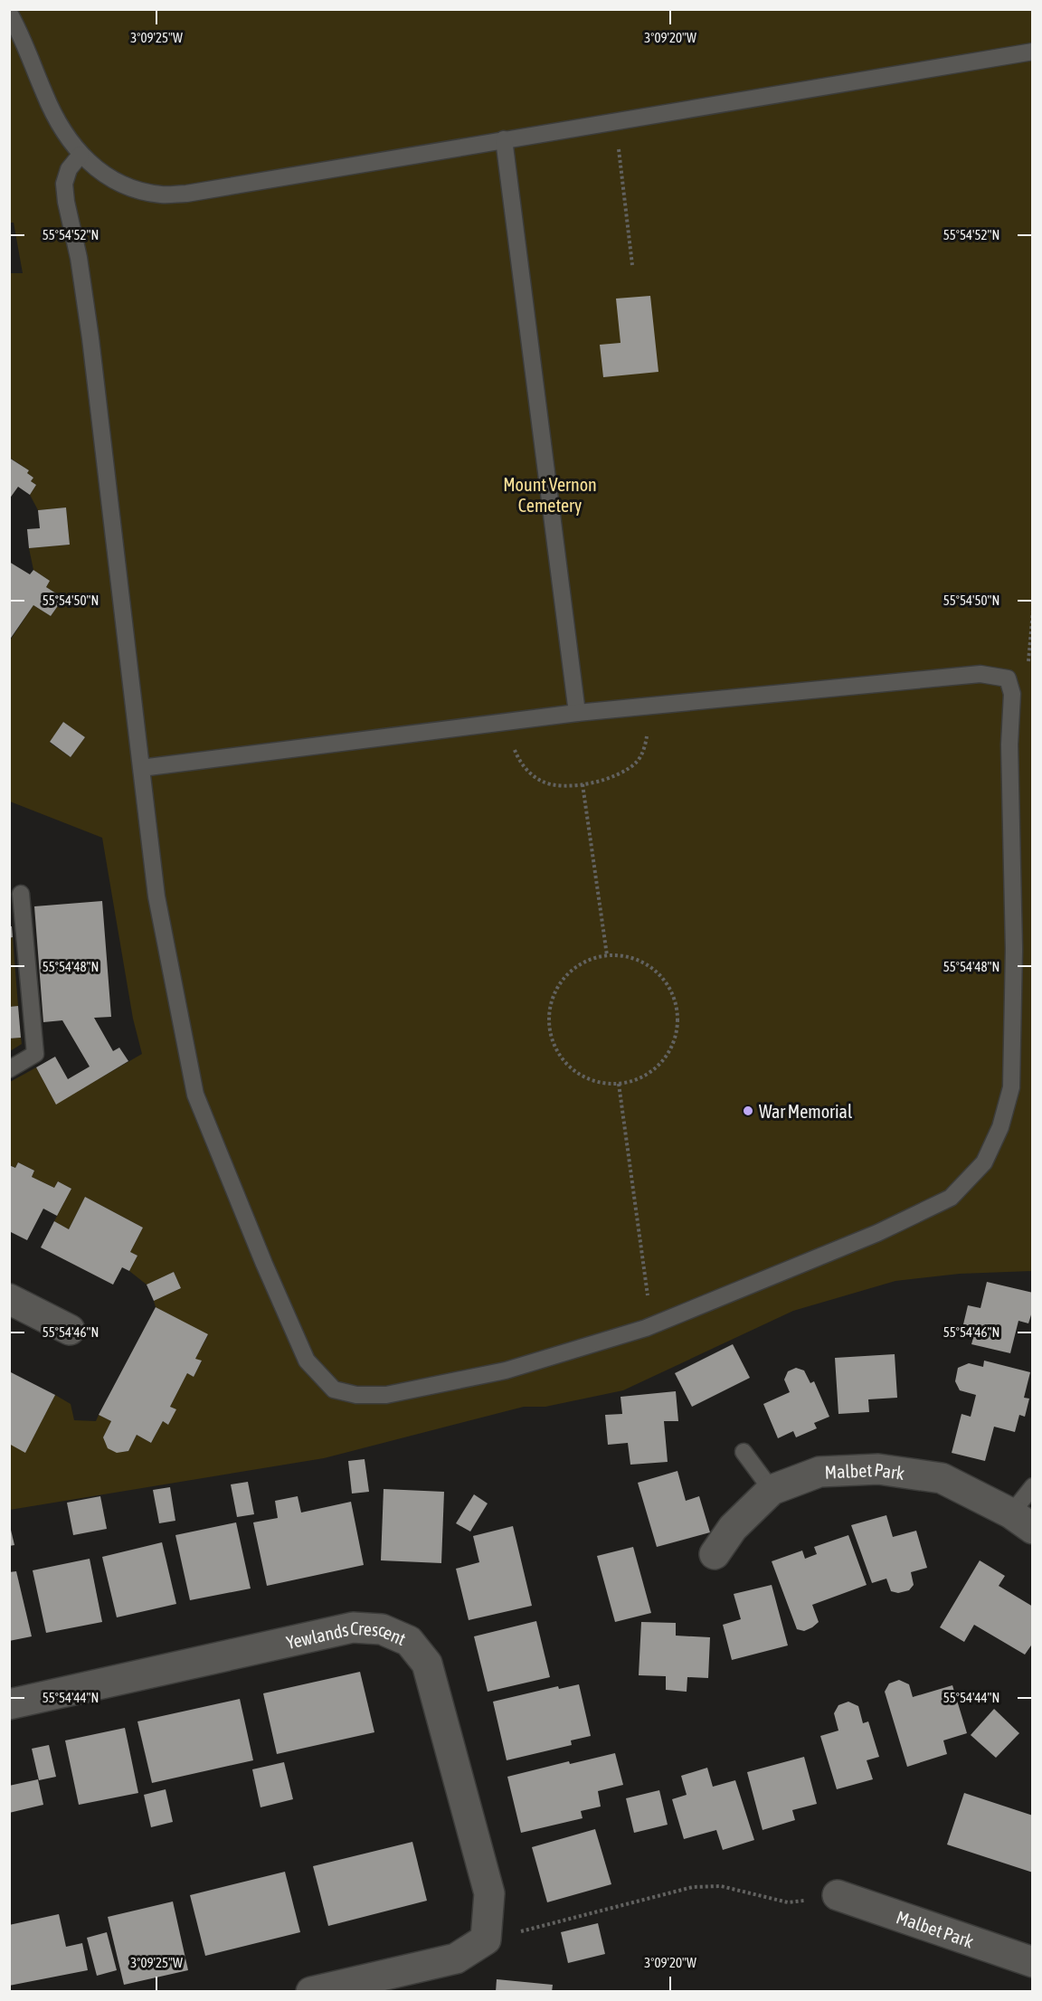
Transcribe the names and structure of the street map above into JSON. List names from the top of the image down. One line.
{"streets":{"street":["Malbet Park","Yewlands Crescent"]},"parks":["Mount Vernon Cemetery"],"places":["War Memorial"],"coordinates":["3°09'25\"W","3°09'20\"W","55°54'52\"N","55°54'50\"N","55°54'48\"N","55°54'46\"N","55°54'44\"N"]}
